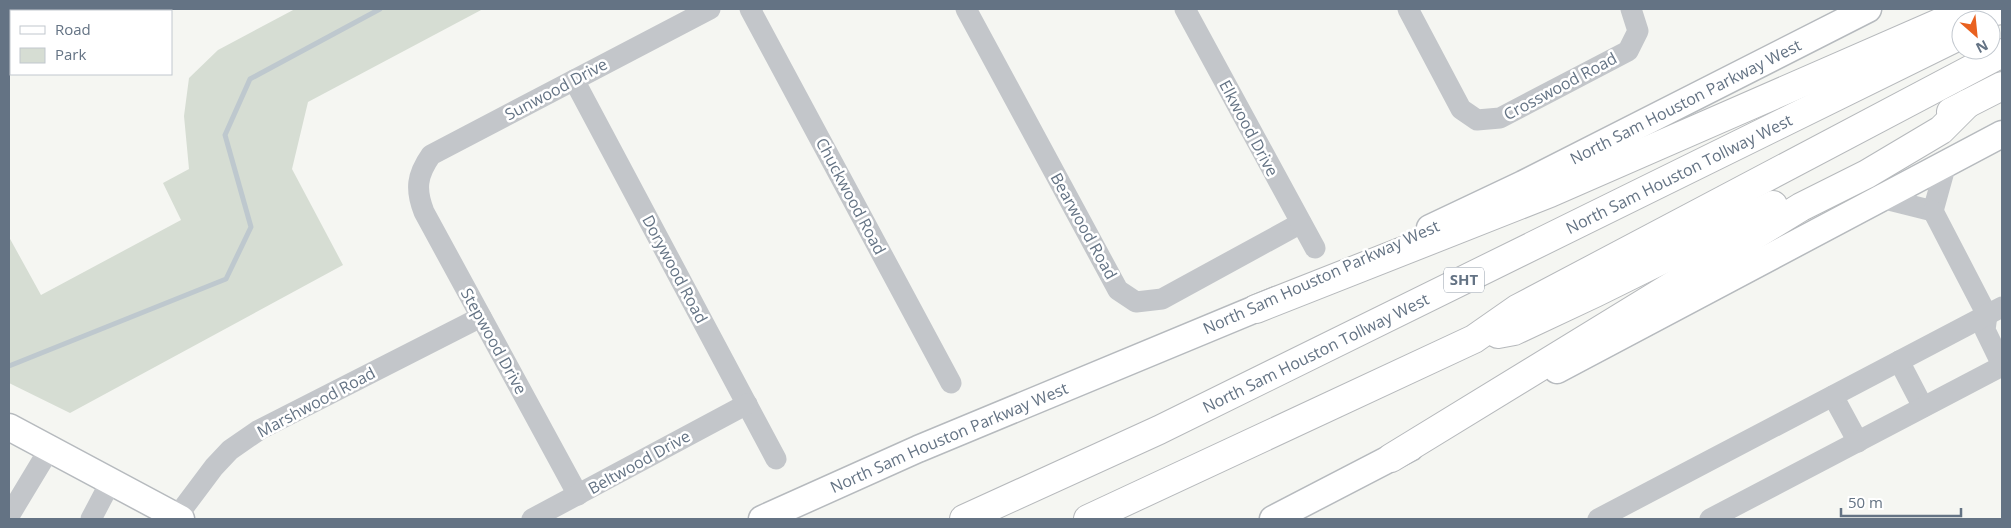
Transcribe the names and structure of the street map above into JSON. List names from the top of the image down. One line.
{"streets":{"highway":["North Sam Houston Tollway West","SHT"],"main road":["North Sam Houston Parkway West"],"street":["Crosswood Road","Sunwood Drive","Elkwood Drive","Chuckwood Road","Bearwood Road","Dorywood Road","Stepwood Drive","Marshwood Road","Beltwood Drive"]},"crossings":[["Sunwood Drive","Dorywood Road"],["Sunwood Drive","Stepwood Drive"],["Elkwood Drive","Bearwood Road"],["Dorywood Road","Beltwood Drive"],["Stepwood Drive","Marshwood Road"],["Stepwood Drive","Beltwood Drive"]],"legend":["Road","Park"],"scale_bar":"50 m","north":"bottom right"}
